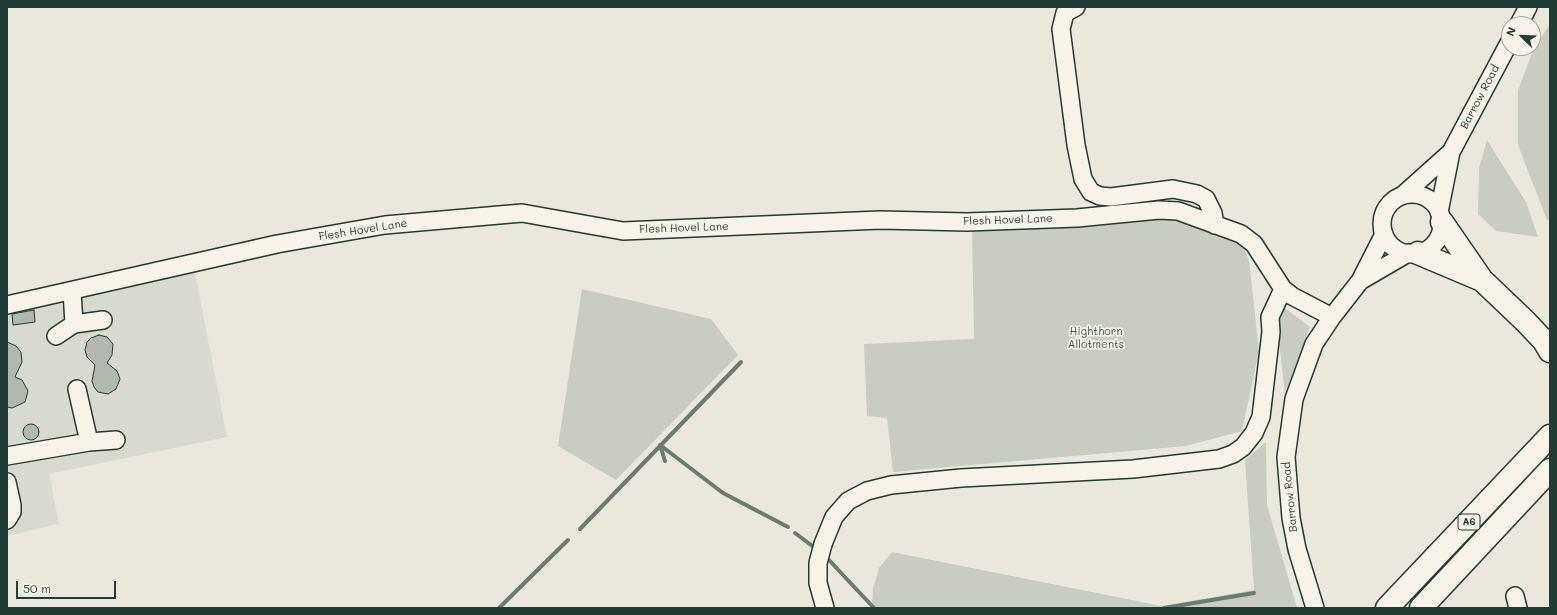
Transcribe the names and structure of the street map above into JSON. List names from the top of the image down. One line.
{"streets":{"highway":["A6"],"street":["Barrow Road","Flesh Hovel Lane"]},"crossings":[["Barrow Road","Flesh Hovel Lane"]],"parks":["Highthorn Allotments"],"scale_bar":"50 m","north":"top left"}
